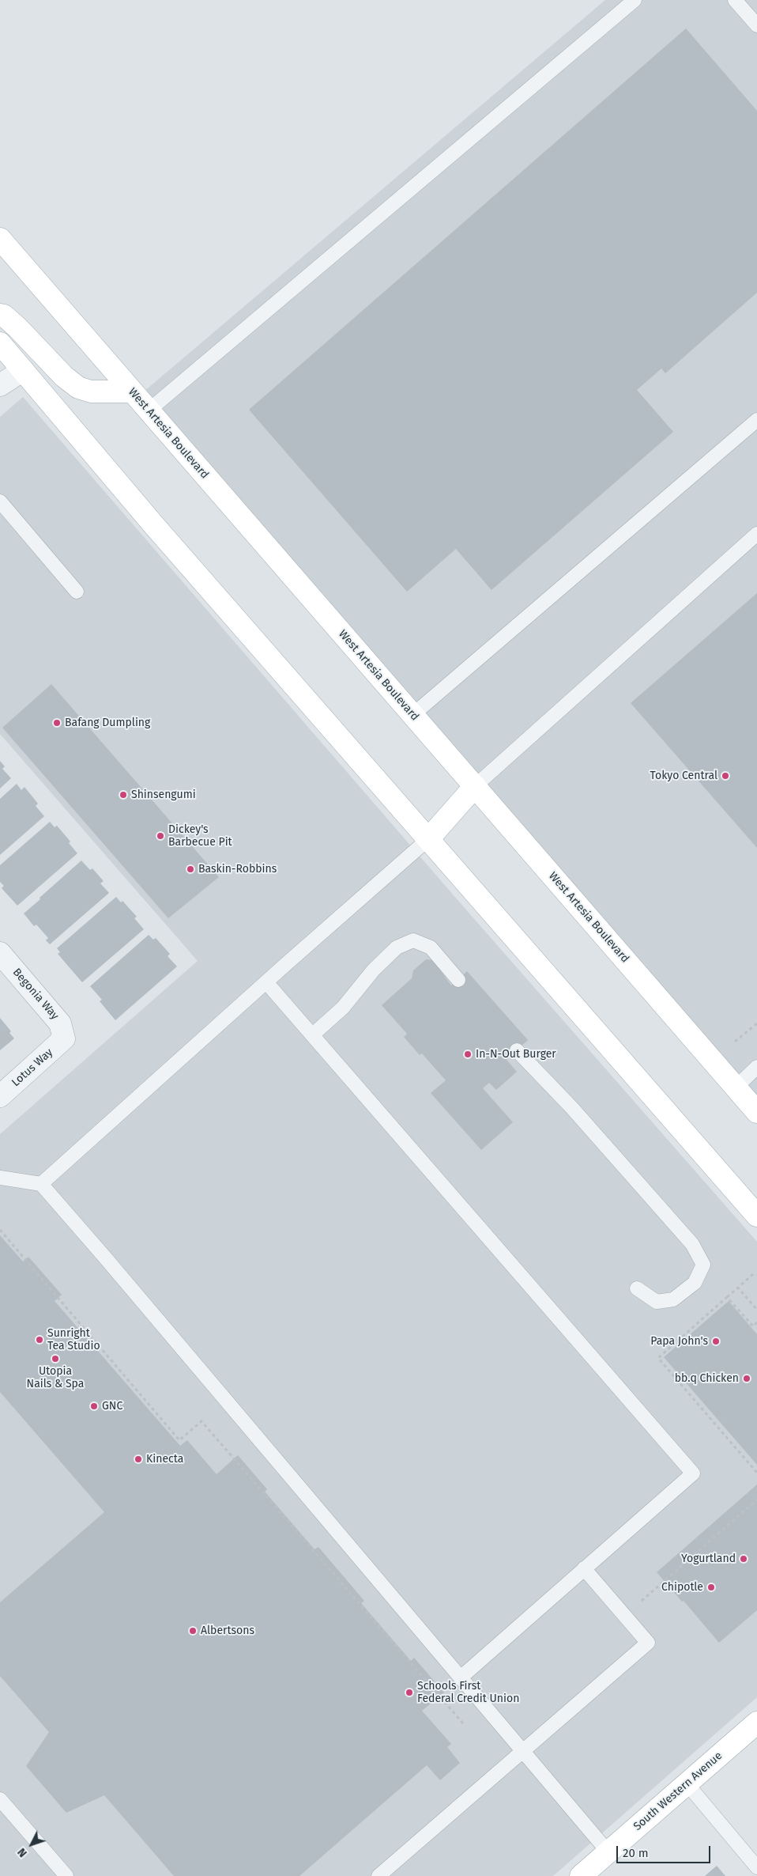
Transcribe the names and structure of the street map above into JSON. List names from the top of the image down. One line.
{"streets":{"main road":["West Artesia Boulevard","South Western Avenue"],"street":["Begonia Way","Lotus Way"]},"crossings":[["Begonia Way","Lotus Way"]],"places":["Bafang Dumpling","Tokyo Central","Shinsengumi","Dickey's Barbecue Pit","Baskin-Robbins","In-N-Out Burger","Sunright Tea Studio","Papa John's","Utopia Nails & Spa","bb.q Chicken","GNC","Kinecta","Yogurtland","Chipotle","Albertsons","Schools First Federal Credit Union"],"scale_bar":"20 m","north":"bottom left"}
